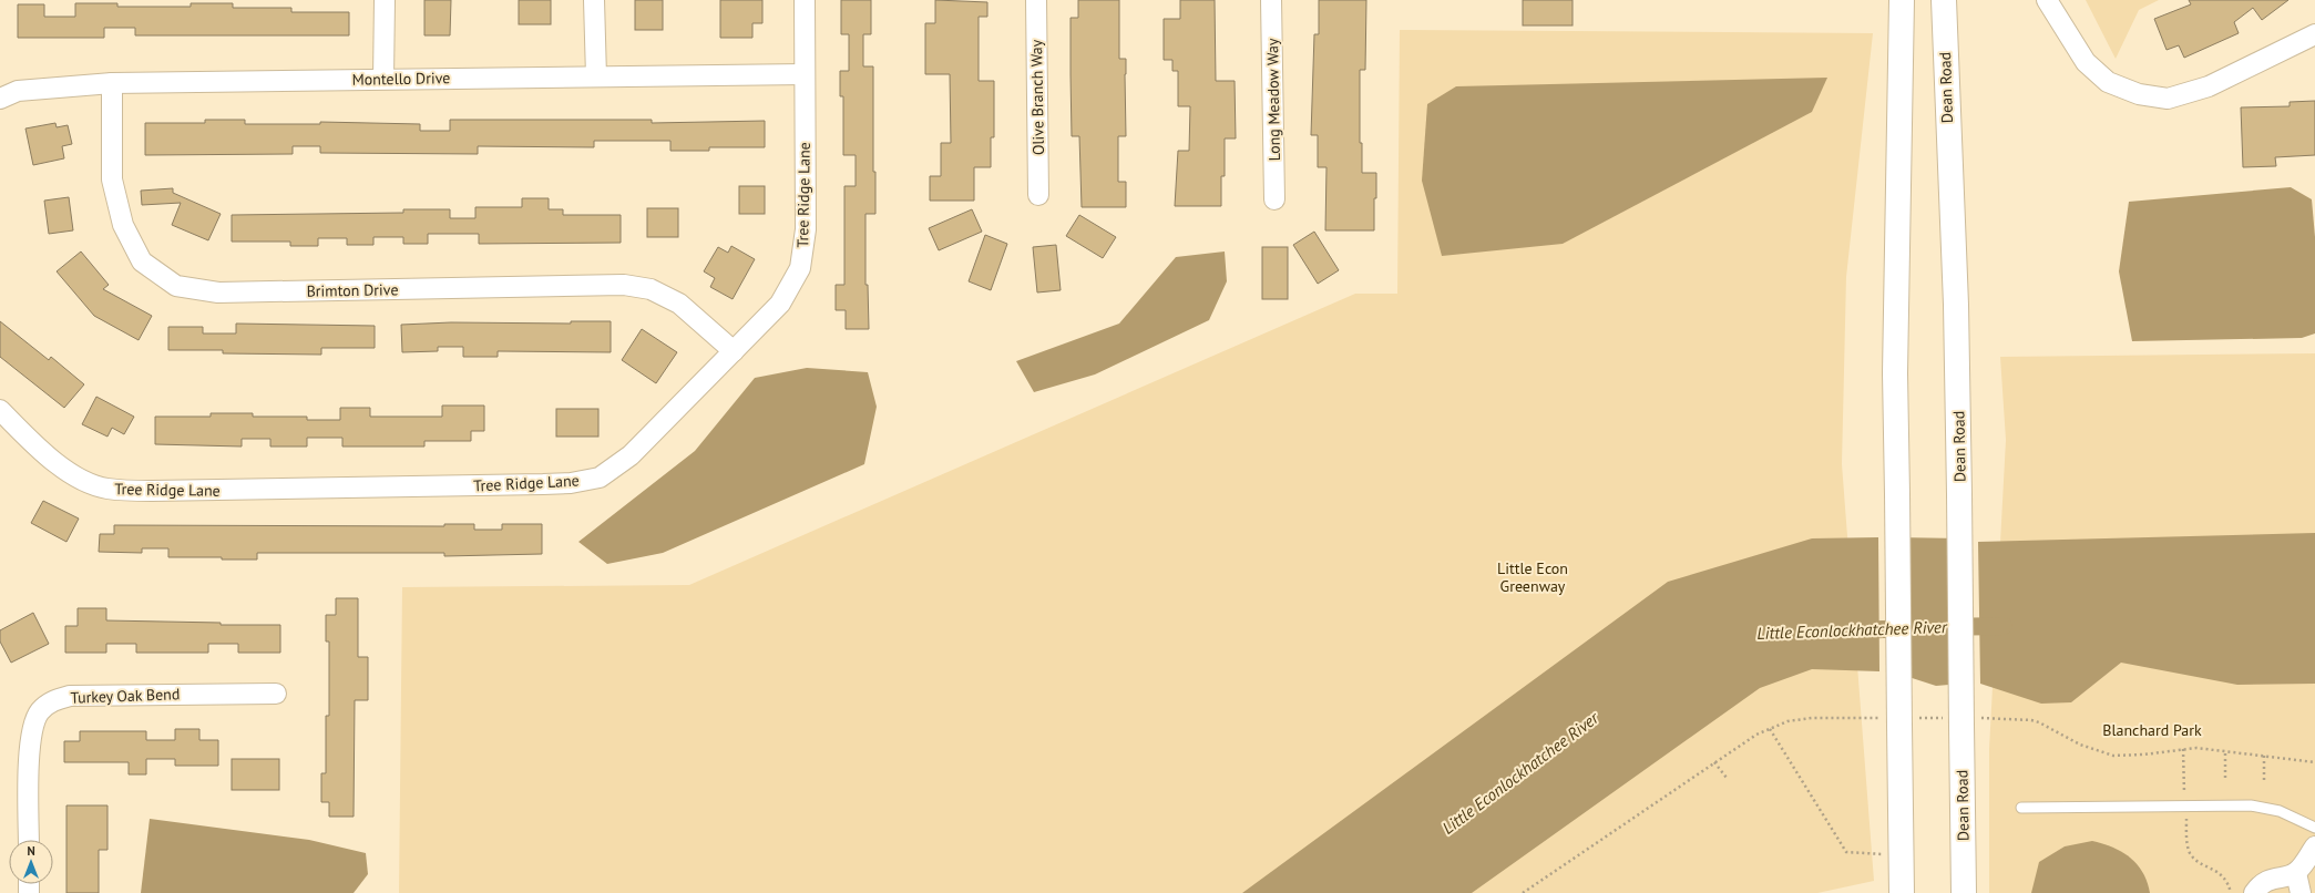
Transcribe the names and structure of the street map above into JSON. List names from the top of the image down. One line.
{"streets":{"main road":["Dean Road"],"street":["Montello Drive","Olive Branch Way","Long Meadow Way","Tree Ridge Lane","Brimton Drive","Turkey Oak Bend"]},"crossings":[["Montello Drive","Tree Ridge Lane"],["Montello Drive","Brimton Drive"],["Tree Ridge Lane","Brimton Drive"]],"water":["Little Econlockhatchee River"],"parks":["Little Econ Greenway","Blanchard Park"],"north":"top"}
